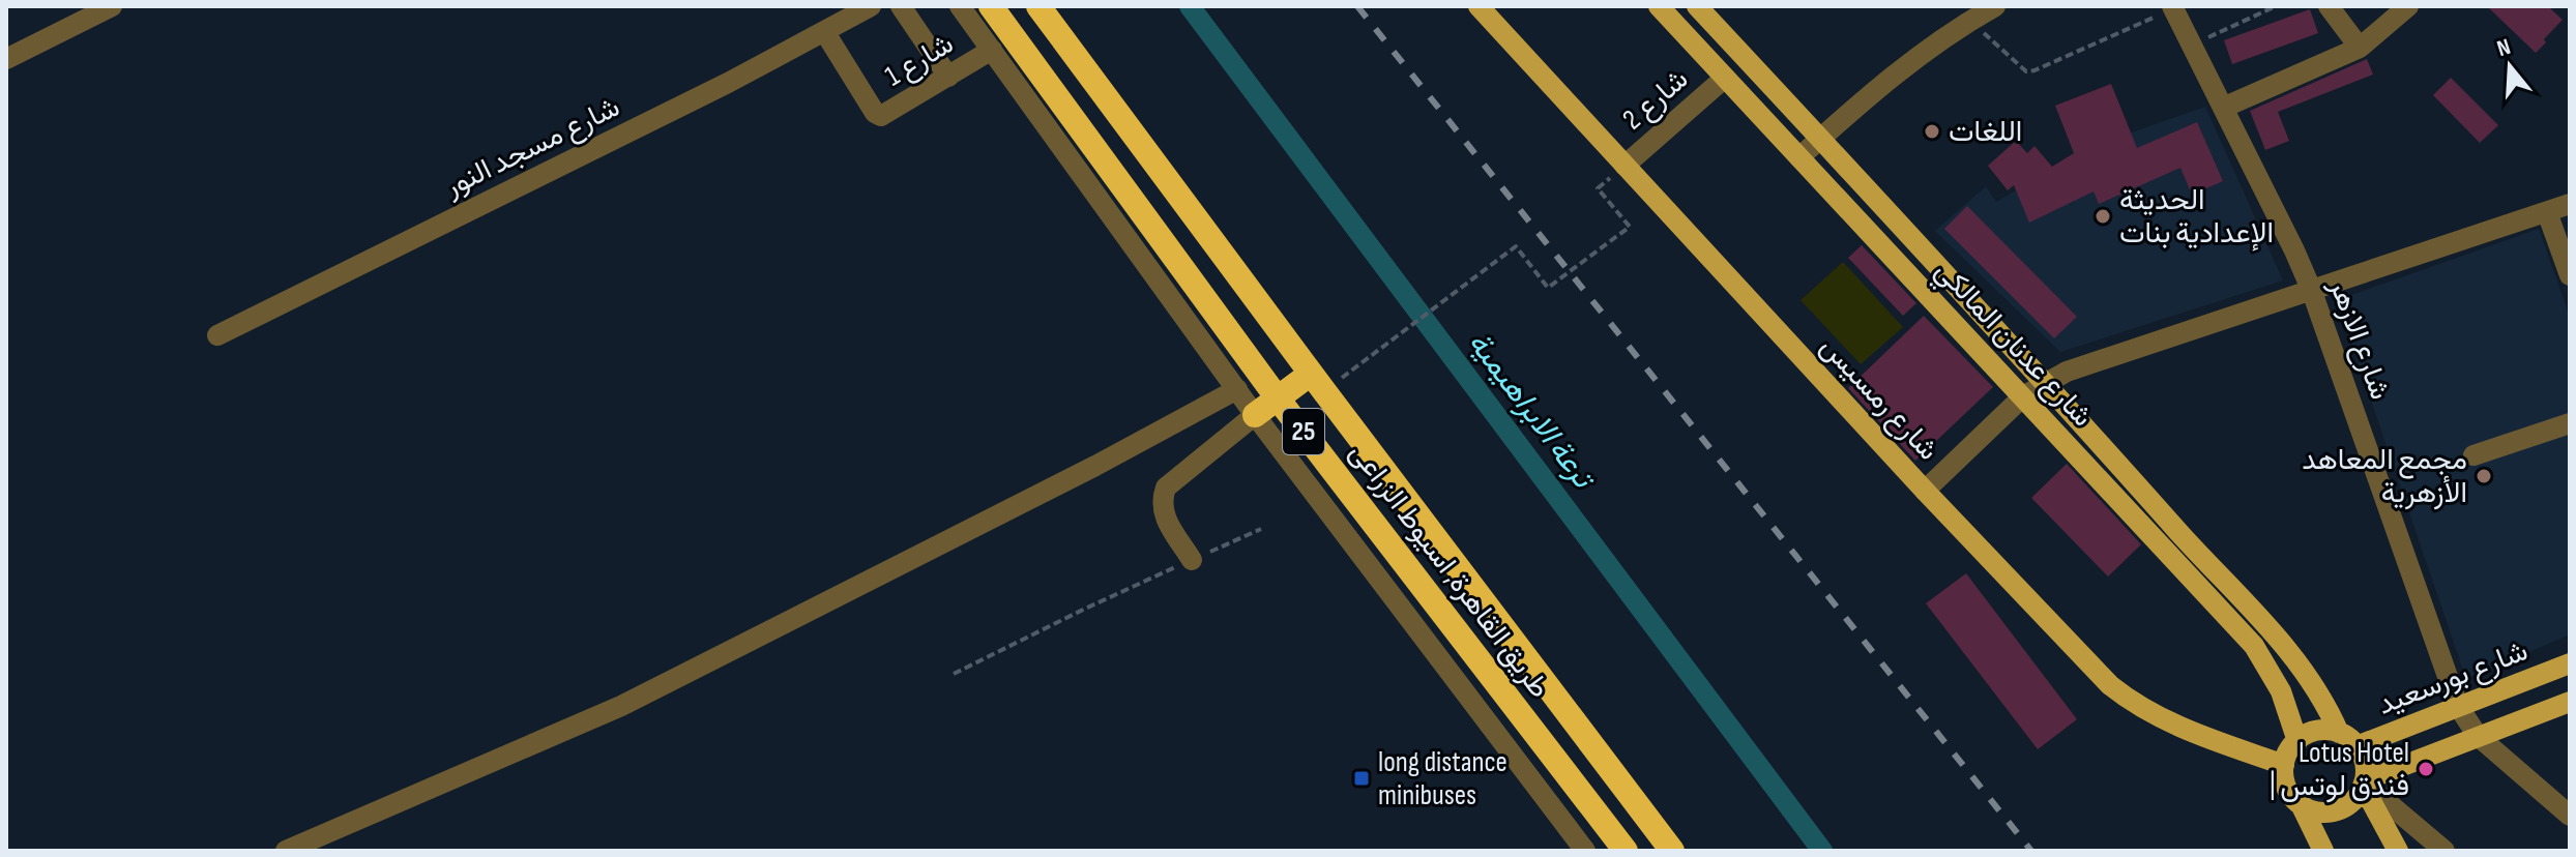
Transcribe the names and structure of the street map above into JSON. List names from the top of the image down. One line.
{"streets":{"highway":["25","طريق القاهرة, اسيوط الزراعى"],"main road":["شارع عدنان المالكي","شارع رمسيس","شارع بورسعيد"],"street":["شارع 1","شارع 2","شارع مسجد النور","شارع الازهر"]},"crossings":[["شارع 1","شارع مسجد النور"],["شارع 1","طريق القاهرة, اسيوط الزراعى"],["شارع 2","شارع عدنان المالكي"],["شارع 2","شارع رمسيس"],["شارع الازهر","شارع بورسعيد"],["شارع عدنان المالكي","شارع رمسيس"],["شارع عدنان المالكي","شارع بورسعيد"],["شارع رمسيس","شارع بورسعيد"]],"water":["ترعة الابراهيمية"],"places":{"other":["اللغات","الحديثة الإعدادية بنات","مجمع المعاهد الأزهرية","Lotus Hotel | فندق لوتس"],"transit":["long distance minibuses"]},"north":"top"}
